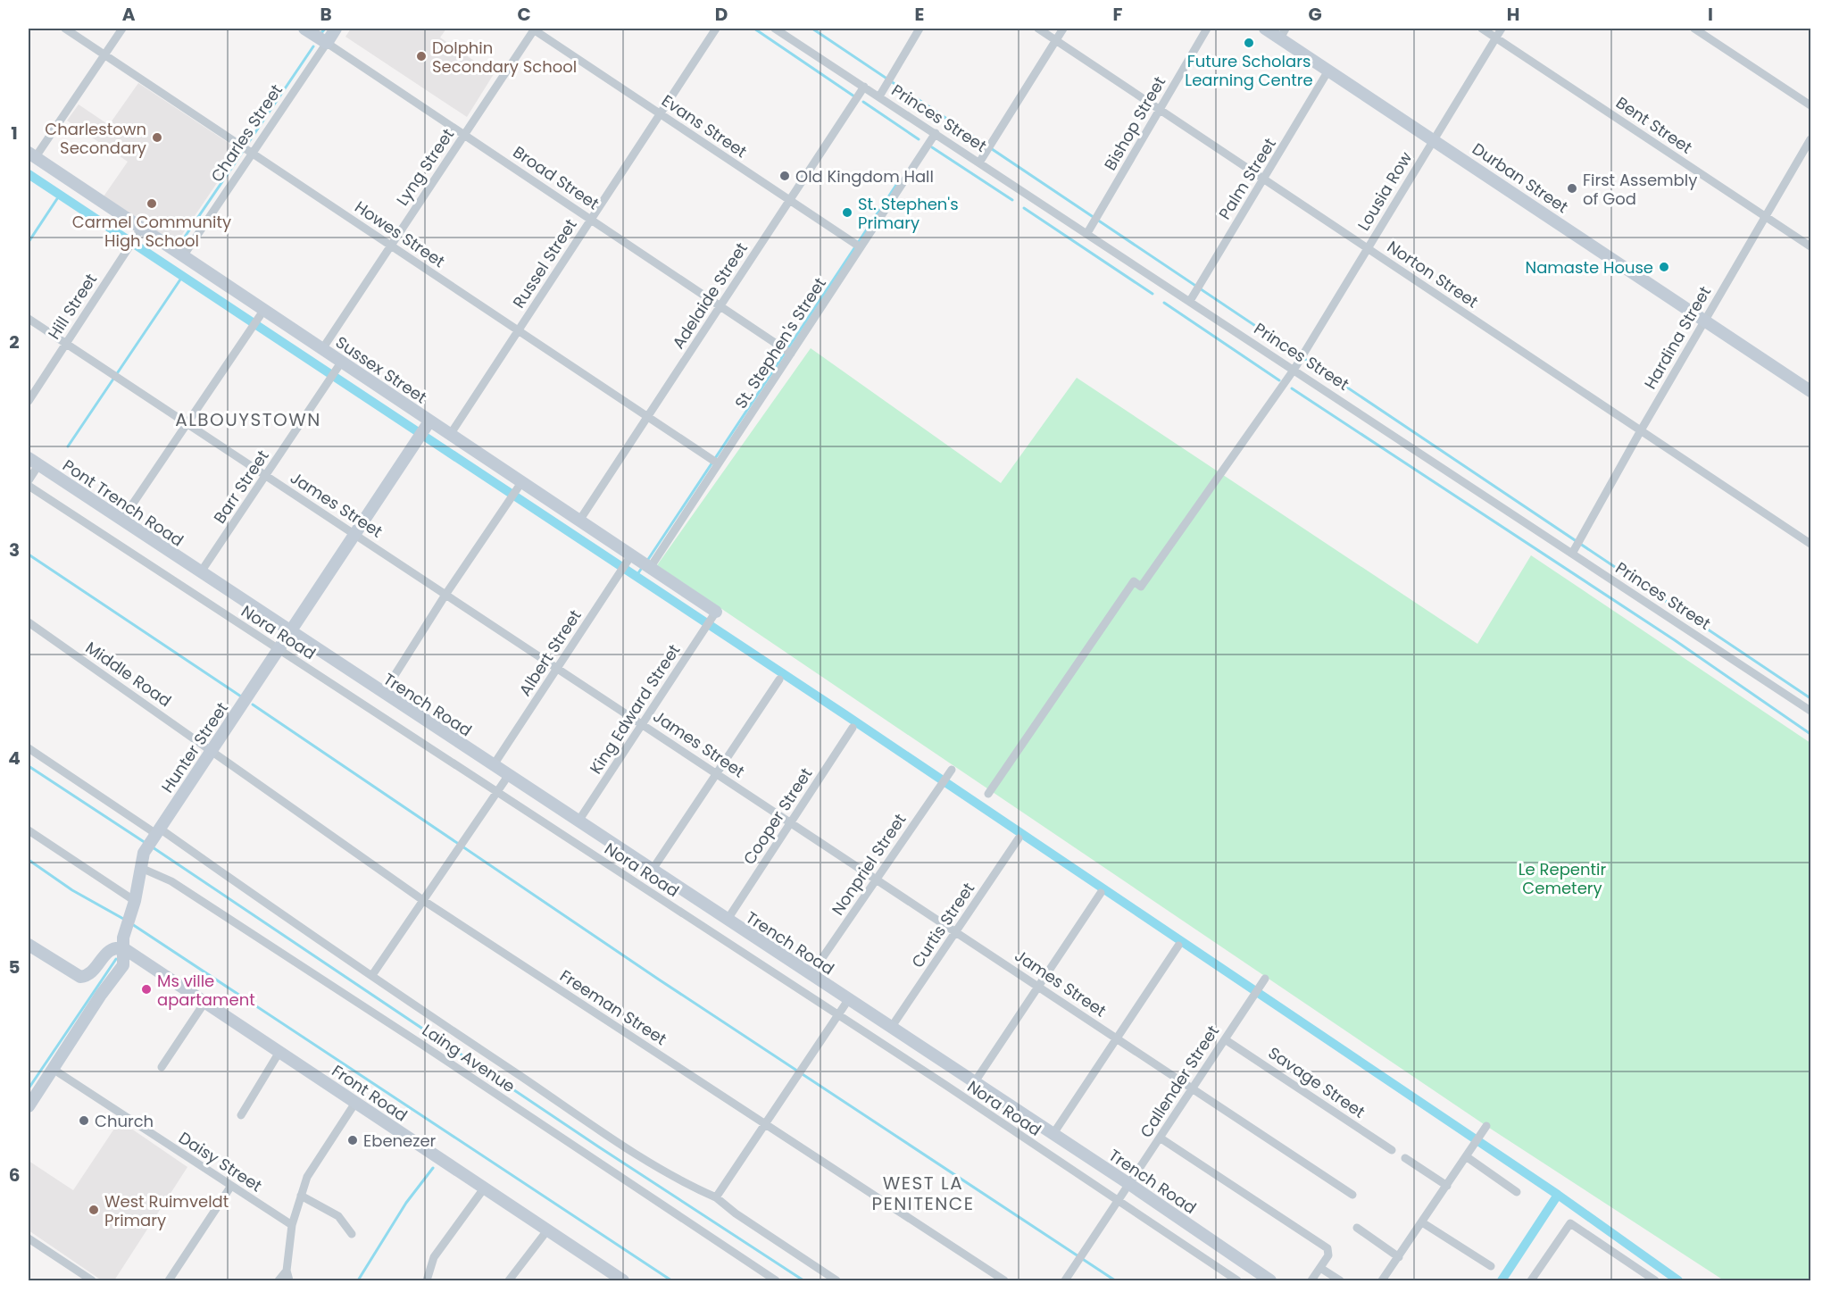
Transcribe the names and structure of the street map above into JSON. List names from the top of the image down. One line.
{"streets":{"street":["Princes Street","Bishop Street","Bent Street","Evans Street","Charles Street","Lyng Street","Broad Street","Durban Street","Palm Street","Lousia Row","Howes Street","Russel Street","Norton Street","Adelaide Street","Hill Street","Hardina Street","St. Stephen's Street","Sussex Street","Barr Street","Pont Trench Road","James Street","Nora Road","Albert Street","Middle Road","Trench Road","King Edward Street","Hunter Street","Cooper Street","Nonpriel Street","Curtis Street","Freeman Street","Laing Avenue","Callender Street","Savage Street","Front Road","Daisy Street"]},"crossings":[["Princes Street","Bishop Street"],["Princes Street","Palm Street"],["Princes Street","Lousia Row"],["Princes Street","Adelaide Street"],["Princes Street","Hardina Street"],["Princes Street","St. Stephen's Street"],["Bishop Street","Norton Street"],["Bent Street","Lousia Row"],["Bent Street","Hardina Street"],["Evans Street","Lyng Street"],["Evans Street","Russel Street"],["Evans Street","Adelaide Street"],["Evans Street","St. Stephen's Street"],["Charles Street","Broad Street"],["Charles Street","Howes Street"],["Charles Street","Sussex Street"],["Lyng Street","Broad Street"],["Lyng Street","Howes Street"],["Lyng Street","Sussex Street"],["Broad Street","Russel Street"],["Broad Street","Adelaide Street"],["Broad Street","St. Stephen's Street"],["Durban Street","Palm Street"],["Durban Street","Lousia Row"],["Durban Street","Hardina Street"],["Palm Street","Norton Street"],["Lousia Row","Norton Street"],["Howes Street","Russel Street"],["Howes Street","Adelaide Street"],["Howes Street","St. Stephen's Street"],["Russel Street","Sussex Street"],["Norton Street","Hardina Street"],["Adelaide Street","Sussex Street"],["Hill Street","Sussex Street"],["Hill Street","James Street"],["St. Stephen's Street","Sussex Street"],["Sussex Street","Barr Street"],["Sussex Street","Albert Street"],["Sussex Street","King Edward Street"],["Sussex Street","Hunter Street"],["Barr Street","Pont Trench Road"],["Barr Street","James Street"],["Pont Trench Road","Trench Road"],["Pont Trench Road","Hunter Street"],["James Street","Albert Street"],["James Street","King Edward Street"],["James Street","Hunter Street"],["James Street","Cooper Street"],["James Street","Nonpriel Street"],["James Street","Curtis Street"],["James Street","Callender Street"],["Nora Road","Hunter Street"],["Nora Road","Callender Street"],["Albert Street","Trench Road"],["Middle Road","Hunter Street"],["Middle Road","Freeman Street"],["Trench Road","King Edward Street"],["Trench Road","Hunter Street"],["Trench Road","Cooper Street"],["Trench Road","Nonpriel Street"],["Trench Road","Curtis Street"],["Trench Road","Callender Street"],["Hunter Street","Freeman Street"],["Hunter Street","Laing Avenue"],["Hunter Street","Front Road"],["Hunter Street","Daisy Street"],["Callender Street","Savage Street"]],"districts":["ALBOUYSTOWN","WEST LA PENITENCE"],"parks":["Le Repentir Cemetery"],"places":["Future Scholars Learning Centre","Dolphin Secondary School","Charlestown Secondary","Old Kingdom Hall","First Assembly of God","Carmel Community High School","St. Stephen's Primary","Namaste House","Ms ville apartament","Church","Ebenezer","West Ruimveldt Primary"],"grid":{"columns":["A","B","C","D","E","F","G","H","I"],"rows":["1","2","3","4","5","6"]}}
